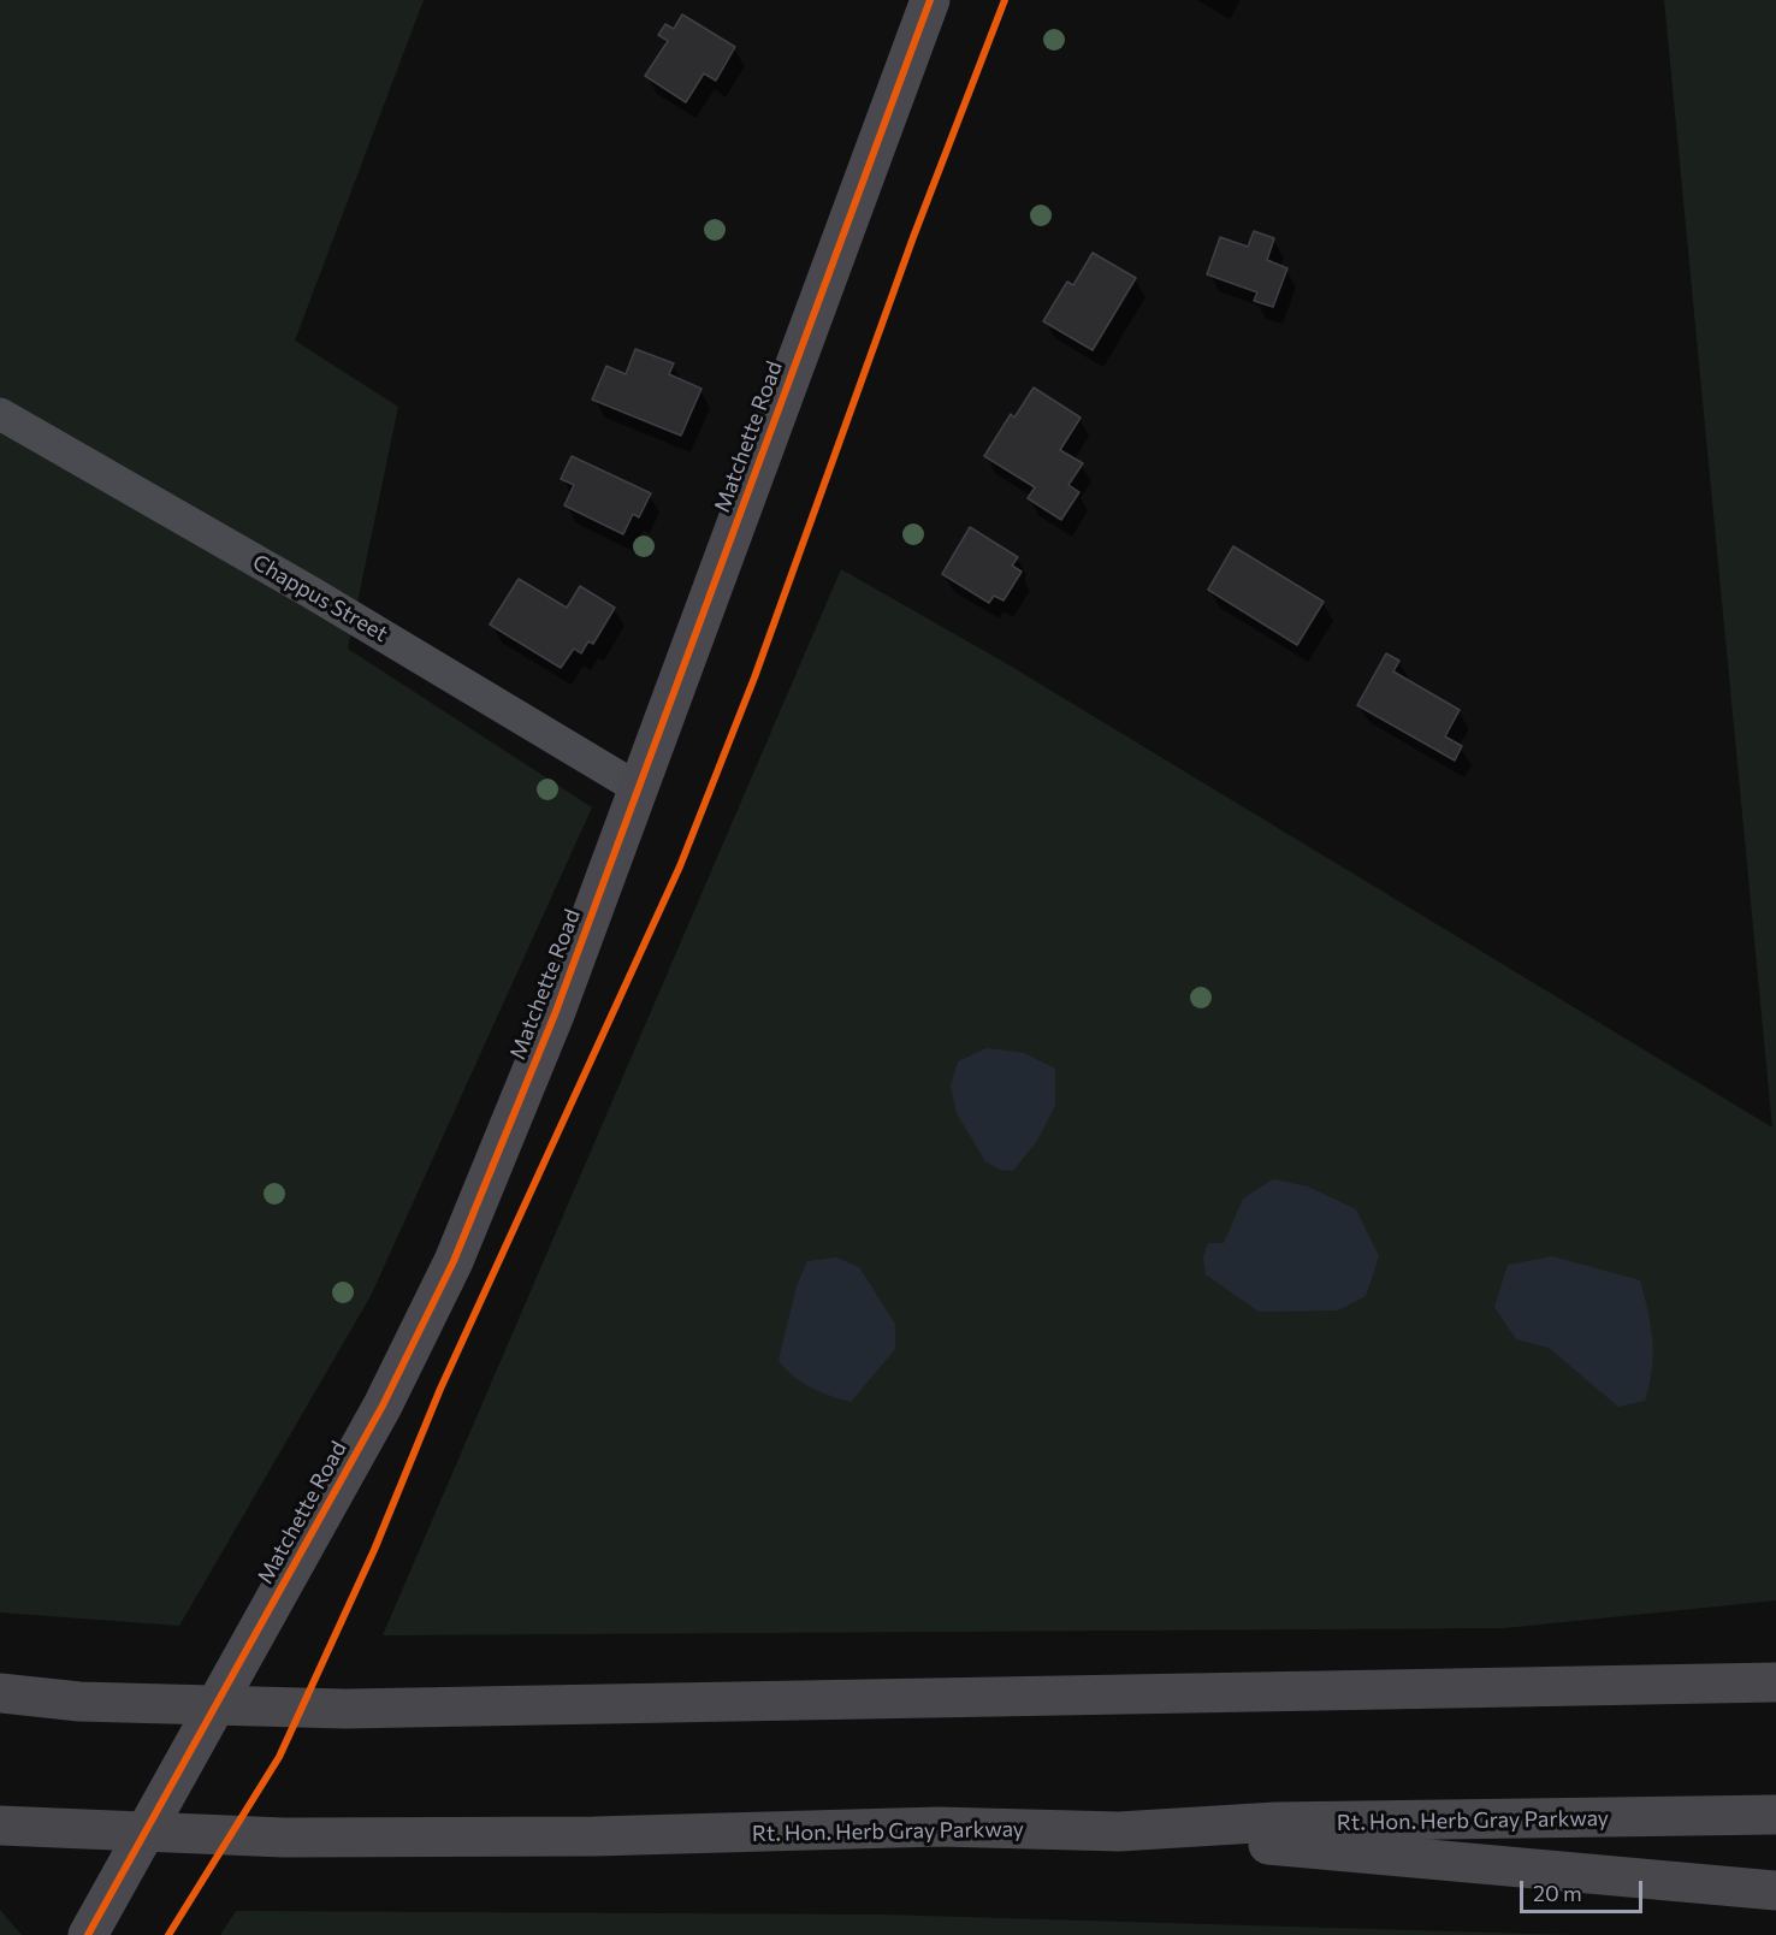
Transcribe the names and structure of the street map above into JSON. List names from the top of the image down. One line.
{"streets":{"highway":["Rt. Hon. Herb Gray Parkway"],"street":["Matchette Road","Chappus Street"]},"crossings":[["Matchette Road","Chappus Street"]],"scale_bar":"20 m"}
